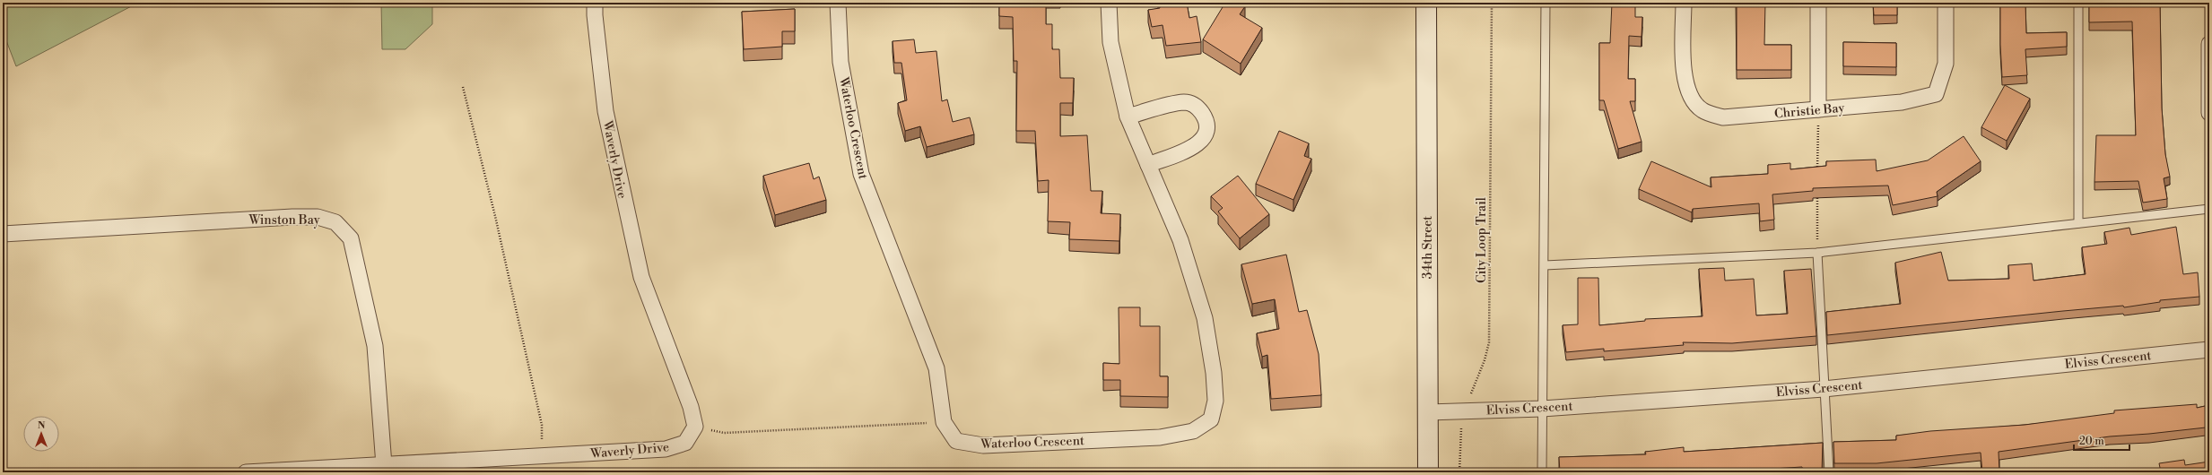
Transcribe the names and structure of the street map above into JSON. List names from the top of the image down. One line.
{"streets":{"main road":["34th Street"],"street":["Christie Bay","Waterloo Crescent","Waverly Drive","Winston Bay","Elviss Crescent"],"path":["City Loop Trail"]},"crossings":[["Waverly Drive","Winston Bay"],["City Loop Trail","Elviss Crescent"],["34th Street","Elviss Crescent"]],"scale_bar":"20 m","north":"top"}
